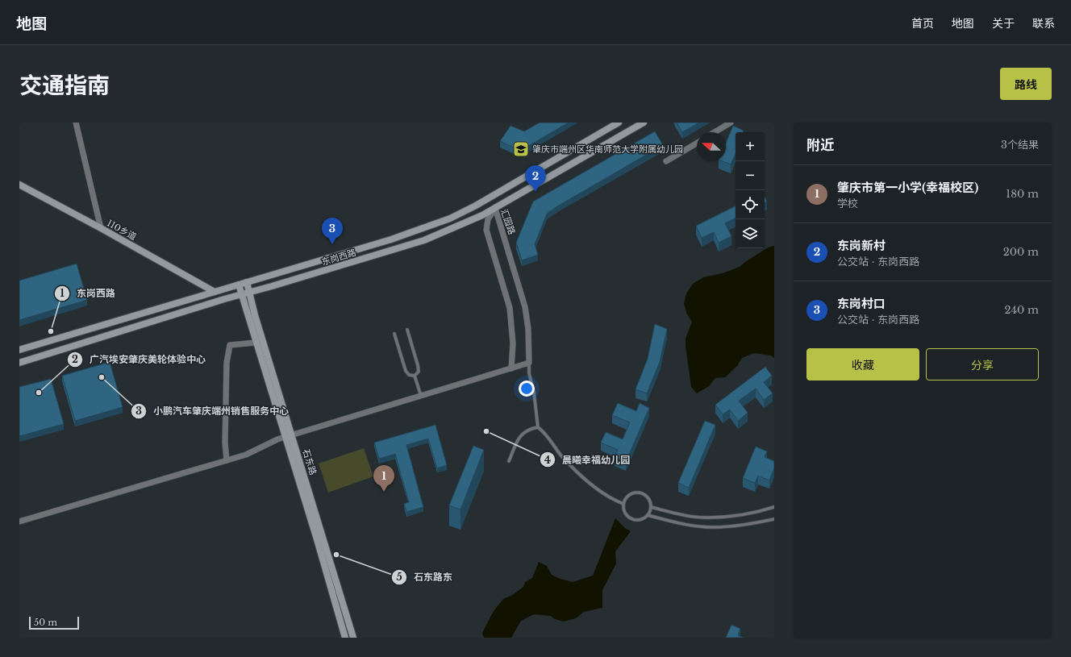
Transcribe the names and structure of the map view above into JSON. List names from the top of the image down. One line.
{"streets":{"main road":["110乡道","东岗西路","石东路"],"street":["汇园路"]},"crossings":[["汇园路","东岗西路"],["110乡道","东岗西路"],["东岗西路","石东路"]],"places":{"school or university":["肇庆市端州区华南师范大学附属幼儿园"],"other":["东岗西路","小鹏汽车肇庆端州销售服务中心","广汽埃安肇庆美轮体验中心","晨曦幸福幼儿园","石东路东"]},"scale_bar":"50 m","north":"left","page":{"header":"地图","nav":["首页","地图","关于","联系"],"title":"交通指南","buttons":["路线",["收藏","分享"]],"heading":["附近","3个结果"],"map_buttons":["+","−"],"list":[{"mark":"1","name":"肇庆市第一小学(幸福校区)","note":"学校","value":"180 m"},{"mark":"2","name":"东岗新村","note":"公交站 · 东岗西路","value":"200 m"},{"mark":"3","name":"东岗村口","note":"公交站 · 东岗西路","value":"240 m"}],"pins":["2","3","1"],"scale":"50 m"}}
